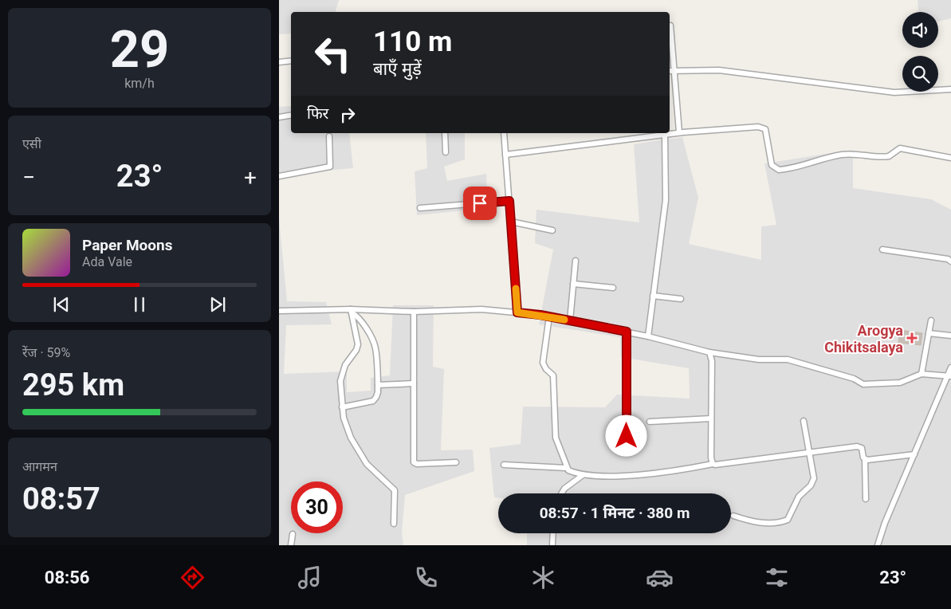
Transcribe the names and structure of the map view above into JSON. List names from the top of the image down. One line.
{"places":{"health":["Arogya Chikitsalaya"]},"page":{"tile":[["29","km/h"],"एसी",["रेंज · 59%","295 km"],["आगमन","08:57"]],"turn":["110 m","बाएँ मुड़ें"],"then":"फिर","heat":["−","23°","+"],"song":["Paper Moons","Ada Vale"],"limit":"30","trip":"08:57 · 1 मिनट · 380 m","tabs":["08:56","23°"]}}
